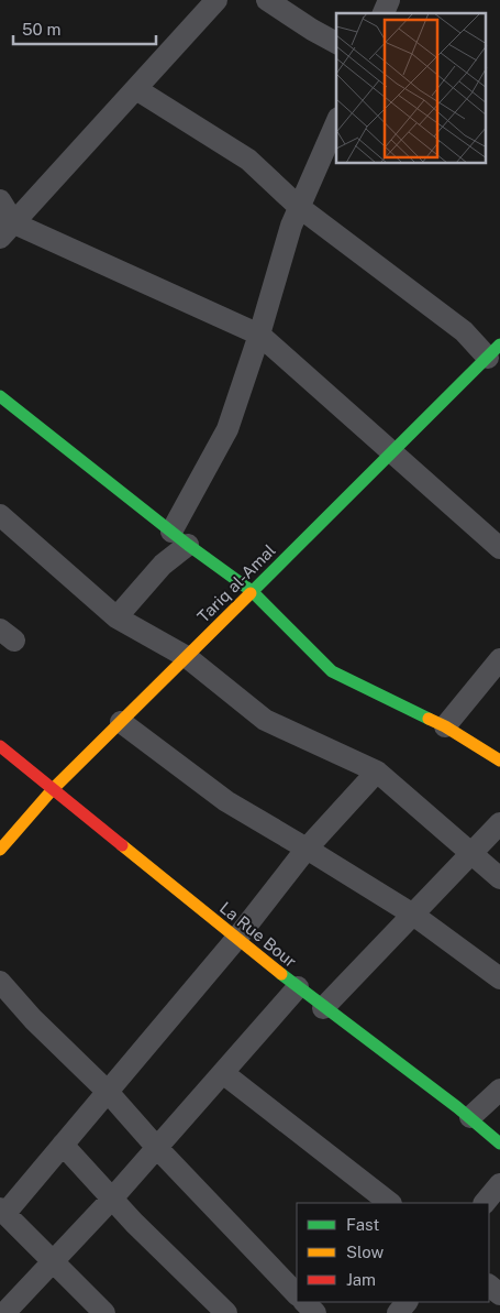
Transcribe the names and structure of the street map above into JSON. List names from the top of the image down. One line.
{"streets":{"main road":["Tariq al-Amal","La Rue Bour"]},"crossings":[["Tariq al-Amal","La Rue Bour"]],"legend":["Fast","Slow","Jam"],"scale_bar":"50 m"}
